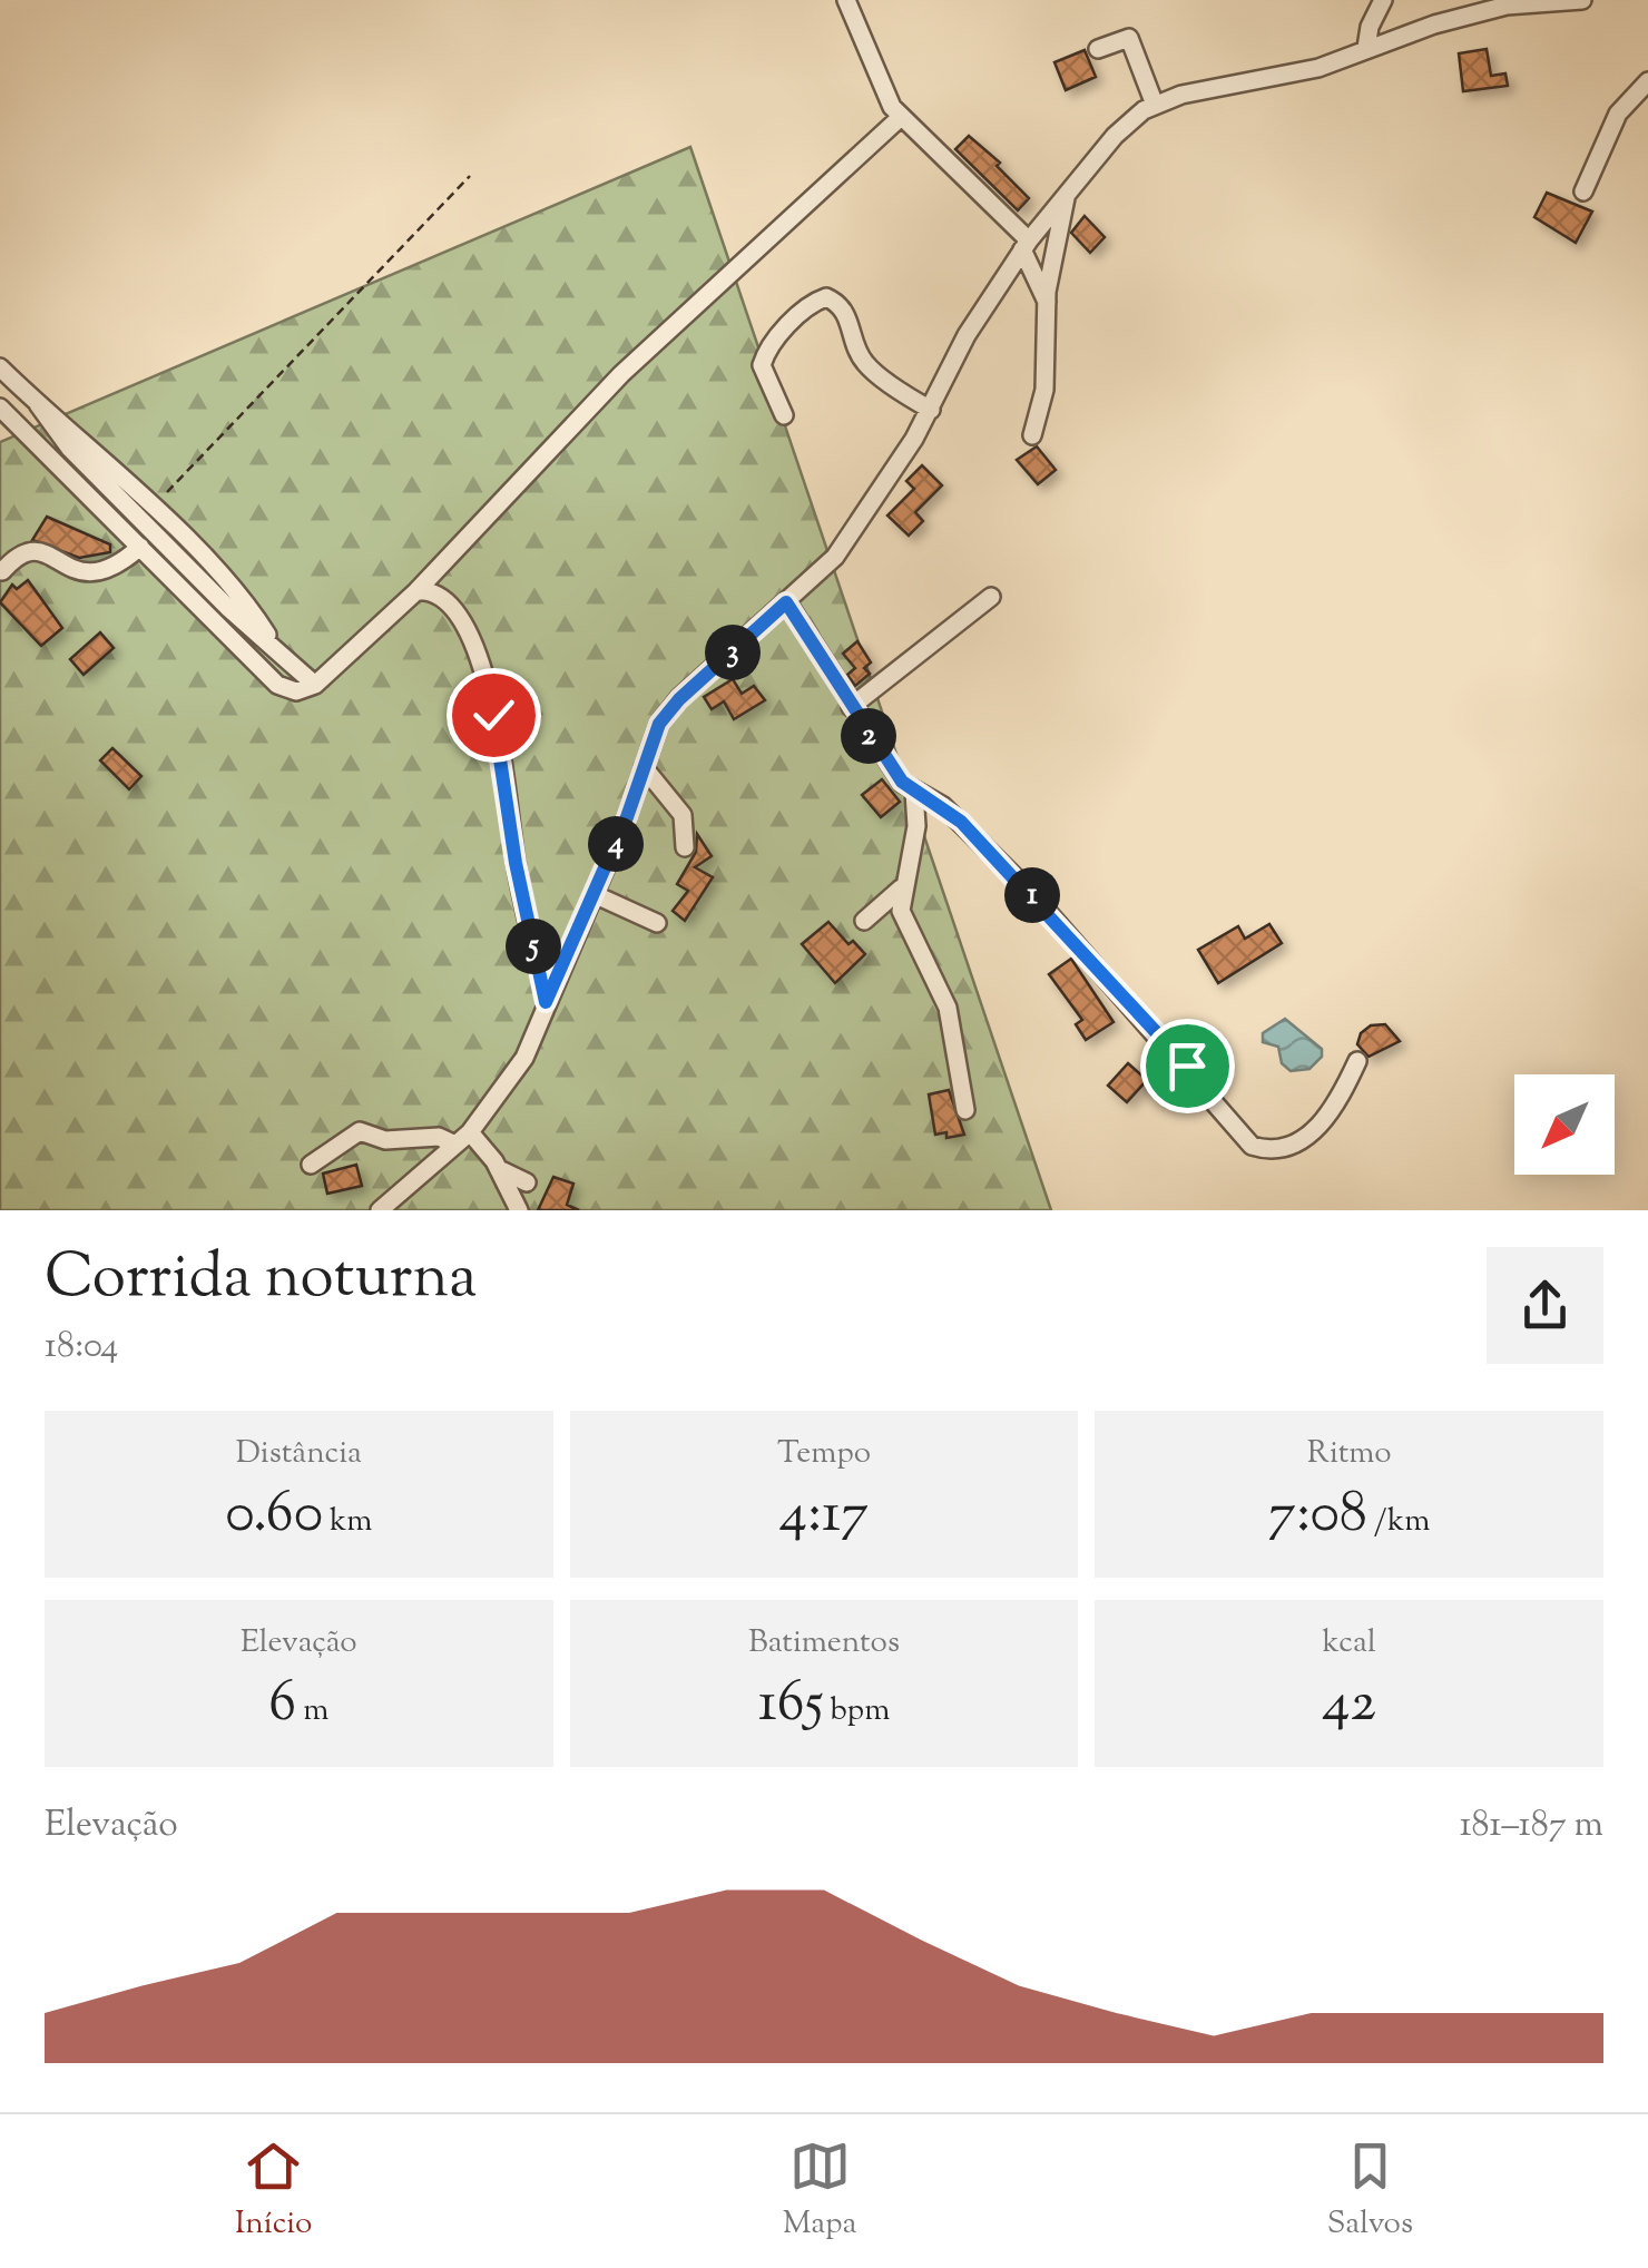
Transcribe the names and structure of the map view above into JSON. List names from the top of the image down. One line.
{"north":"bottom left","page":{"pins":["3","2","4","1","5"],"heading":["Corrida noturna","18:04"],"stats":[["Distância","0.60 km"],["Tempo","4:17"],["Ritmo","7:08 /km"],["Elevação","6 m"],["Batimentos","165 bpm"],["kcal","42"]],"chart":["Elevação","181–187 m"],"tabs":["Início","Mapa","Salvos"]}}
